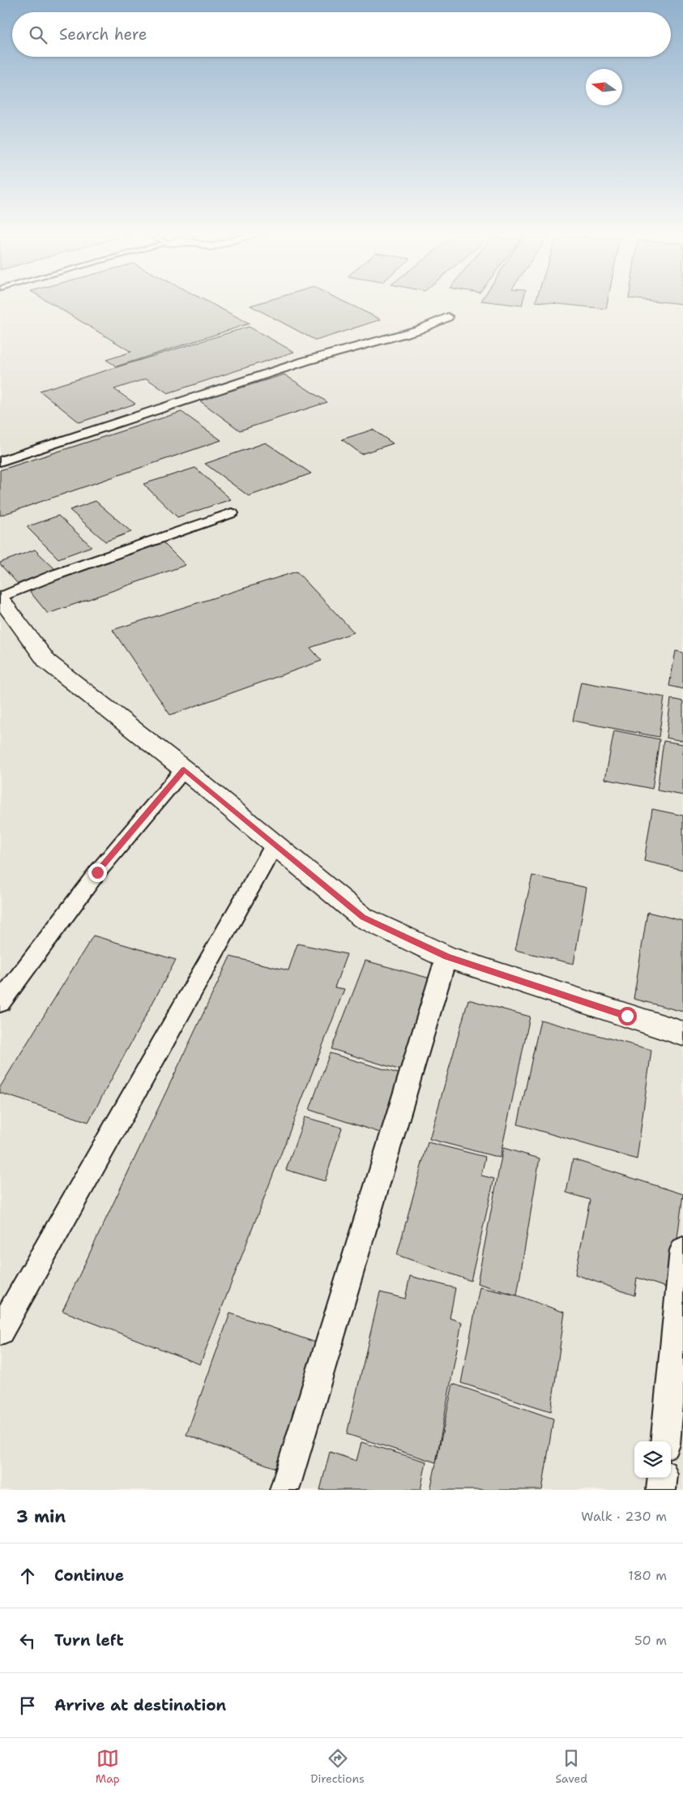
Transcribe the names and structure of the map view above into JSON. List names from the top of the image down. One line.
{"north":"left","page":{"search":"Search here","heading":["3 min","Walk · 230 m"],"list":[["Continue","180 m"],["Turn left","50 m"],"Arrive at destination"],"nav":["Map","Directions","Saved"]}}
